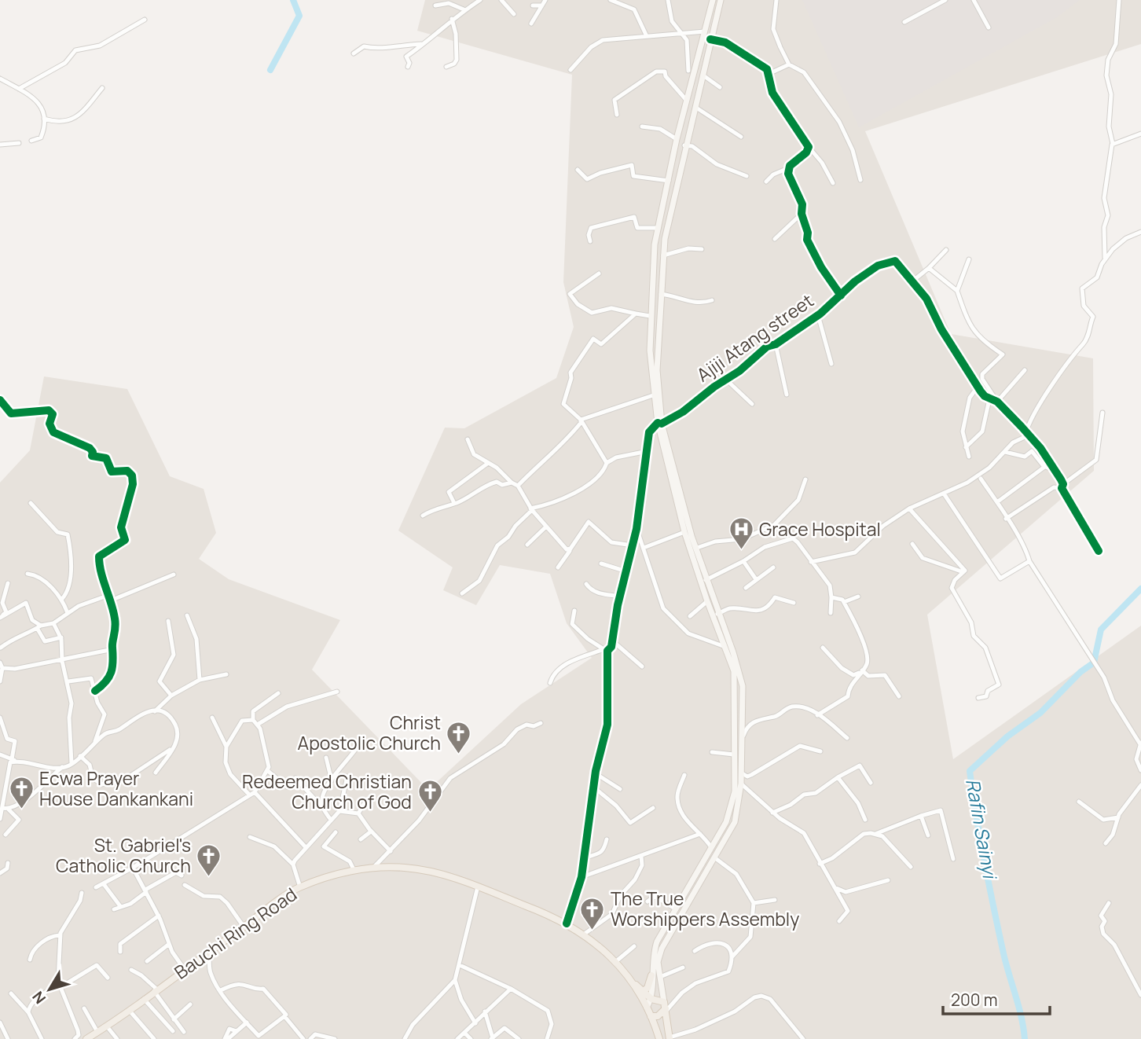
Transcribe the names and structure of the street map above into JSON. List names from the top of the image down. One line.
{"streets":{"main road":["Bauchi Ring Road"],"street":["Ajiji Atang street"]},"water":["Rafin Sainyi"],"places":{"hospital":["Grace Hospital"],"church":["Christ Apostolic Church","Ecwa Prayer House Dankankani","Redeemed Christian Church of God","St. Gabriel's Catholic Church","The True Worshippers Assembly"]},"scale_bar":"200 m","north":"bottom left"}
